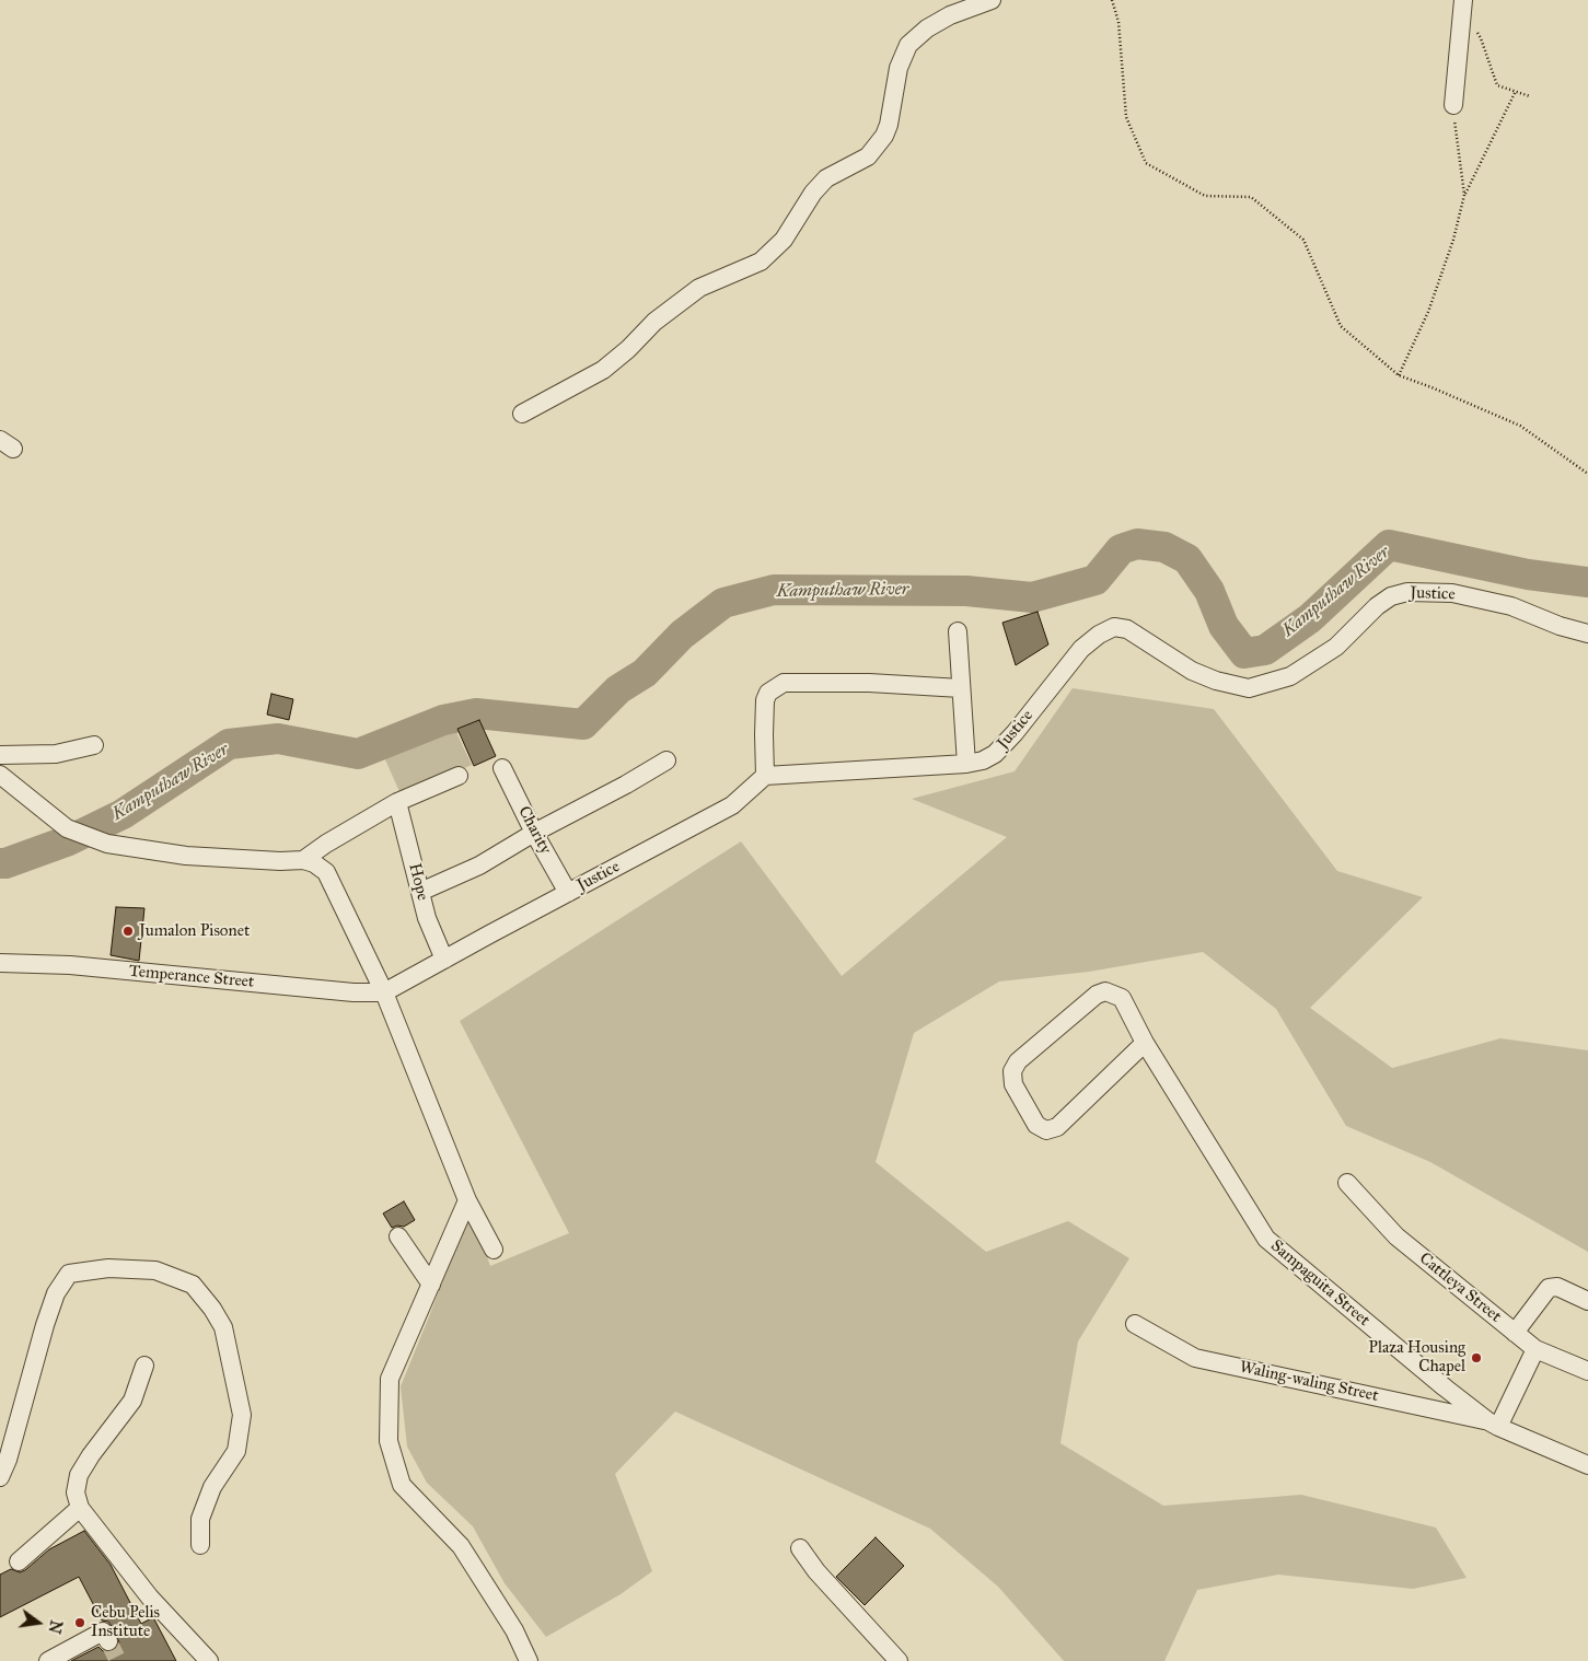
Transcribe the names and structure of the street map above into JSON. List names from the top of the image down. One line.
{"streets":{"street":["Justice","Charity","Hope","Temperance Street","Sampaguita Street","Cattleya Street","Waling-waling Street"]},"crossings":[["Justice","Charity"],["Justice","Hope"],["Justice","Temperance Street"],["Sampaguita Street","Waling-waling Street"]],"water":["Kamputhaw River"],"places":["Jumalon Pisonet","Plaza Housing Chapel","Cebu Pelis Institute"],"north":"right"}
